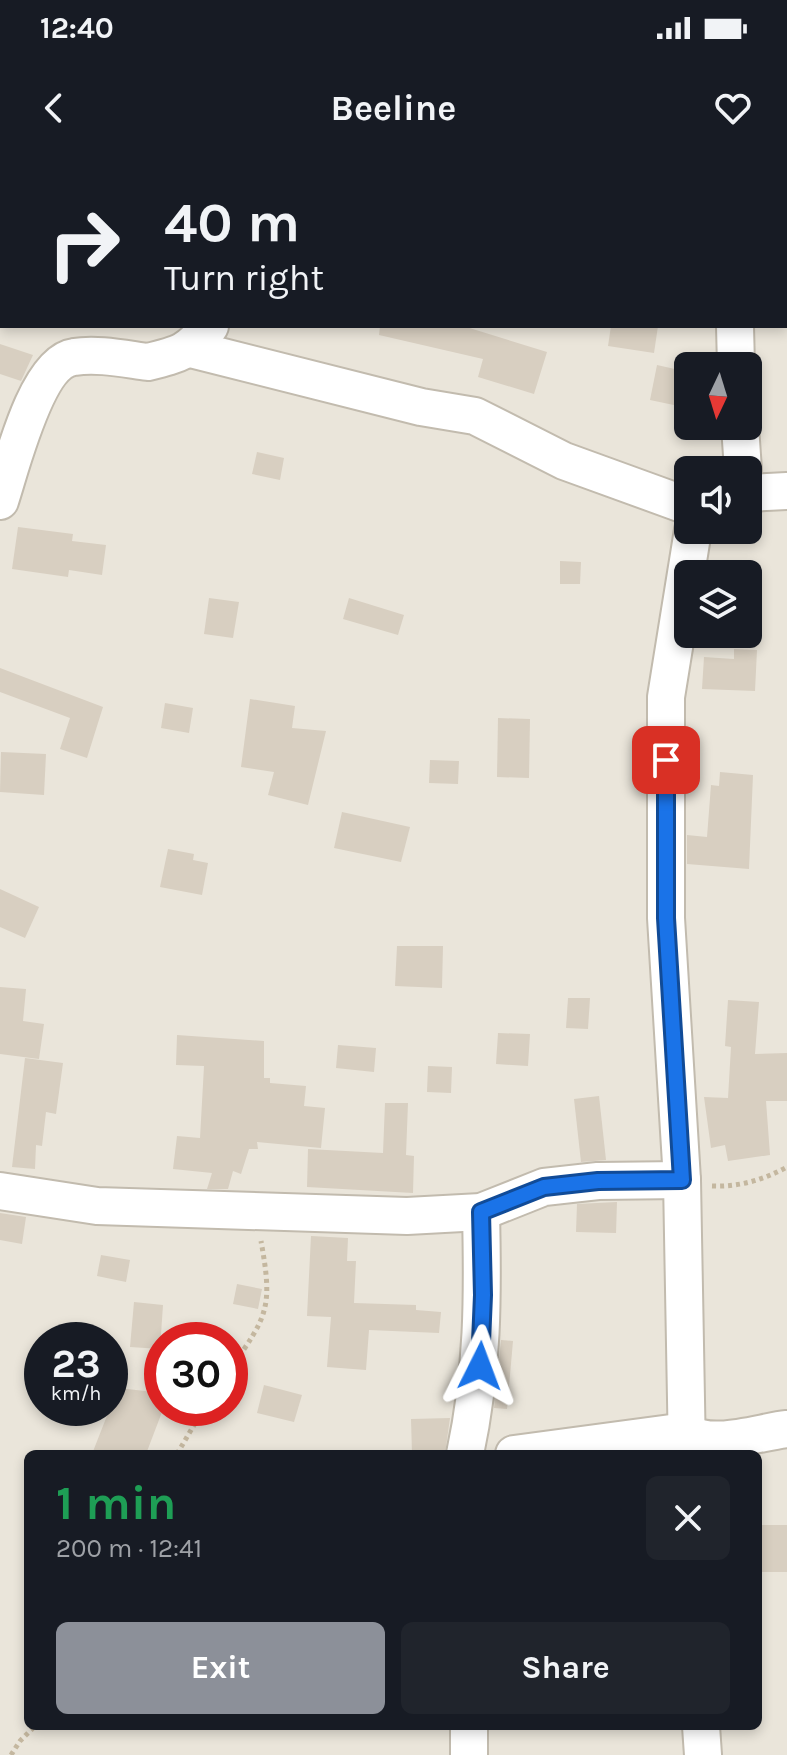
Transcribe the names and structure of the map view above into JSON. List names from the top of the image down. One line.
{"north":"bottom","page":{"status":"12:40","header":"Beeline","turn":["40 m","Turn right"],"speed":"23 km/h","limit":"30","heading":["1 min","200 m · 12:41"],"buttons":["Exit","Share"]}}
